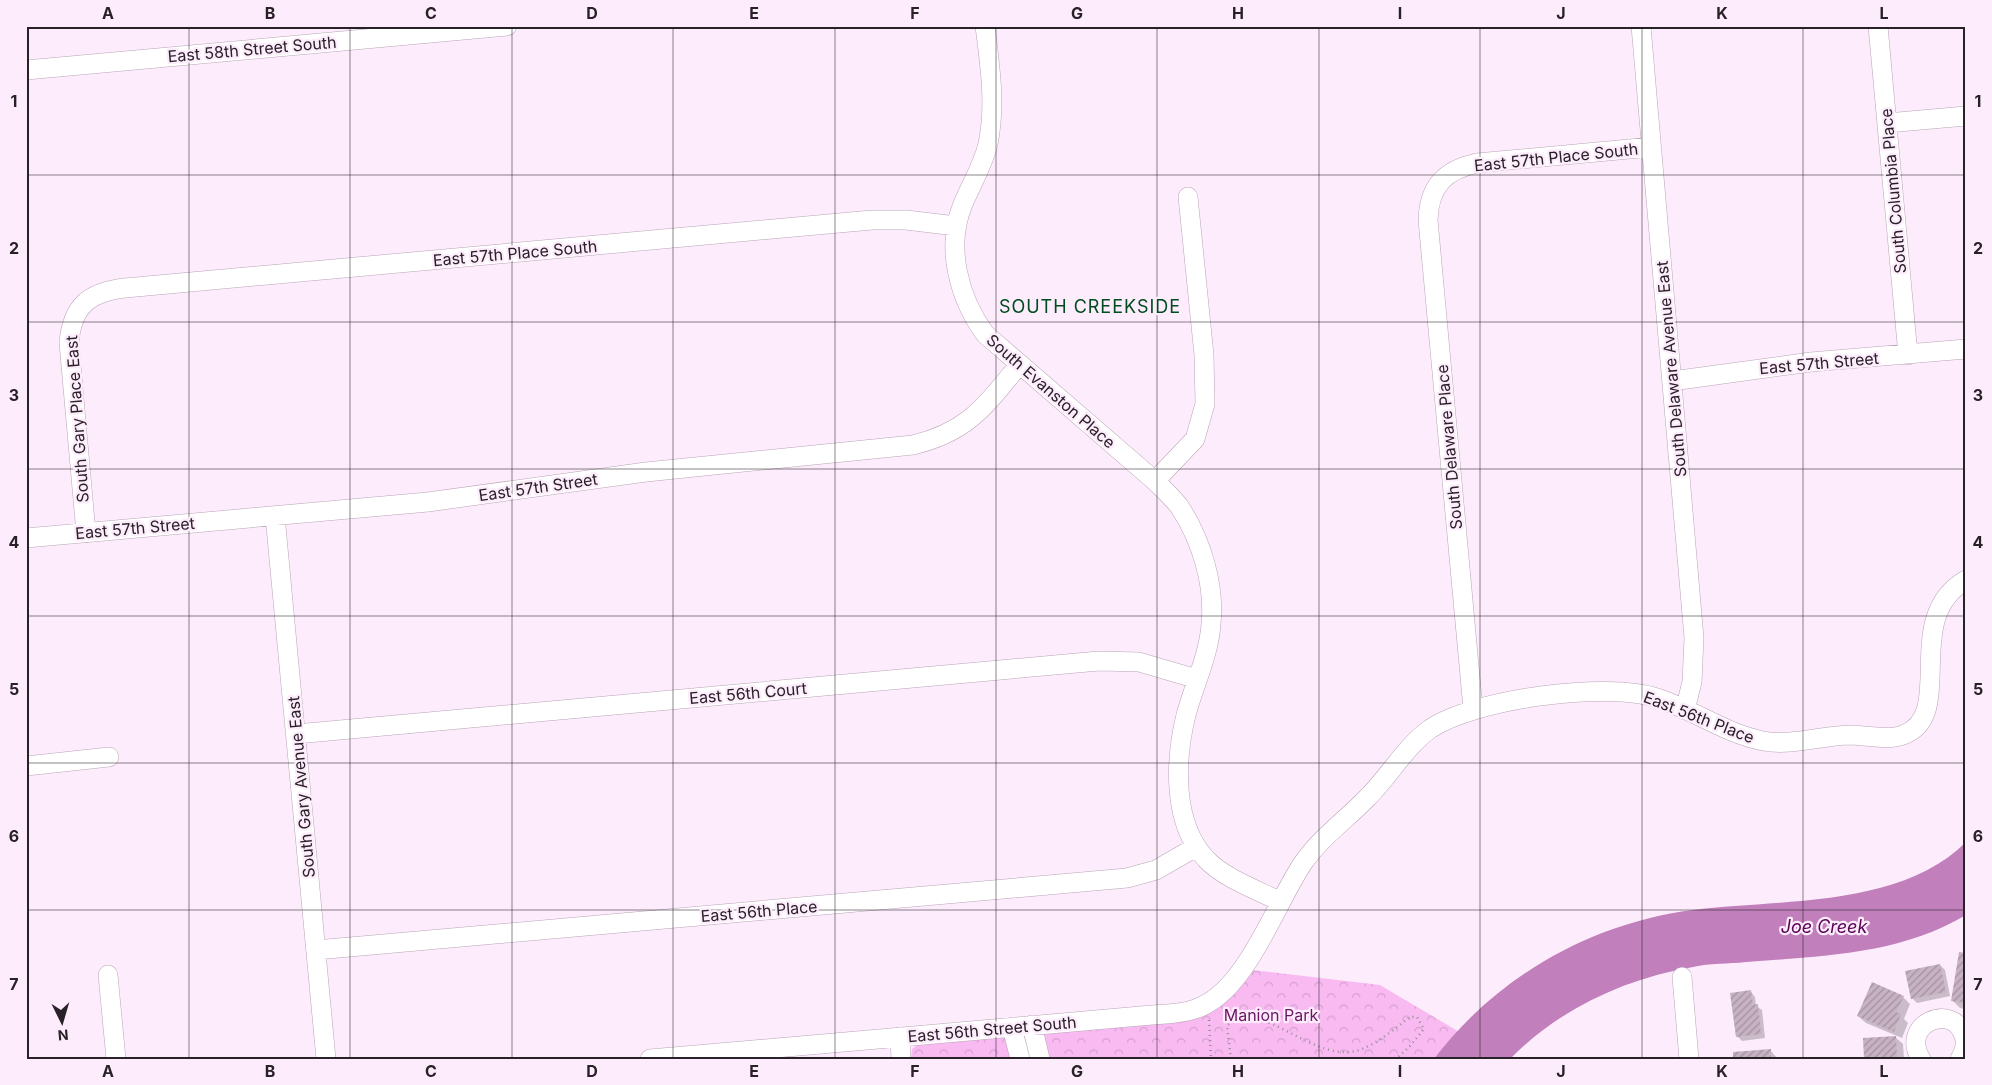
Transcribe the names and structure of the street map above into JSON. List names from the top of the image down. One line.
{"streets":{"street":["East 58th Street South","East 57th Place South","South Columbia Place","East 57th Street","South Delaware Avenue East","South Evanston Place","South Gary Place East","South Delaware Place","East 56th Court","East 56th Place","South Gary Avenue East","East 56th Street South"]},"crossings":[["East 57th Place South","South Delaware Avenue East"],["East 57th Place South","South Evanston Place"],["East 57th Place South","South Gary Place East"],["East 57th Place South","South Delaware Place"],["South Columbia Place","East 57th Street"],["East 57th Street","South Delaware Avenue East"],["East 57th Street","South Evanston Place"],["East 57th Street","South Gary Place East"],["East 57th Street","South Gary Avenue East"],["South Delaware Avenue East","East 56th Place"],["South Evanston Place","East 56th Court"],["South Evanston Place","East 56th Place"],["South Evanston Place","East 56th Street South"],["South Delaware Place","East 56th Place"],["East 56th Court","South Gary Avenue East"],["East 56th Place","South Gary Avenue East"],["East 56th Place","East 56th Street South"]],"districts":["SOUTH CREEKSIDE"],"water":["Joe Creek"],"parks":["Manion Park"],"north":"bottom","grid":{"columns":["A","B","C","D","E","F","G","H","I","J","K","L"],"rows":["1","2","3","4","5","6","7"]}}
